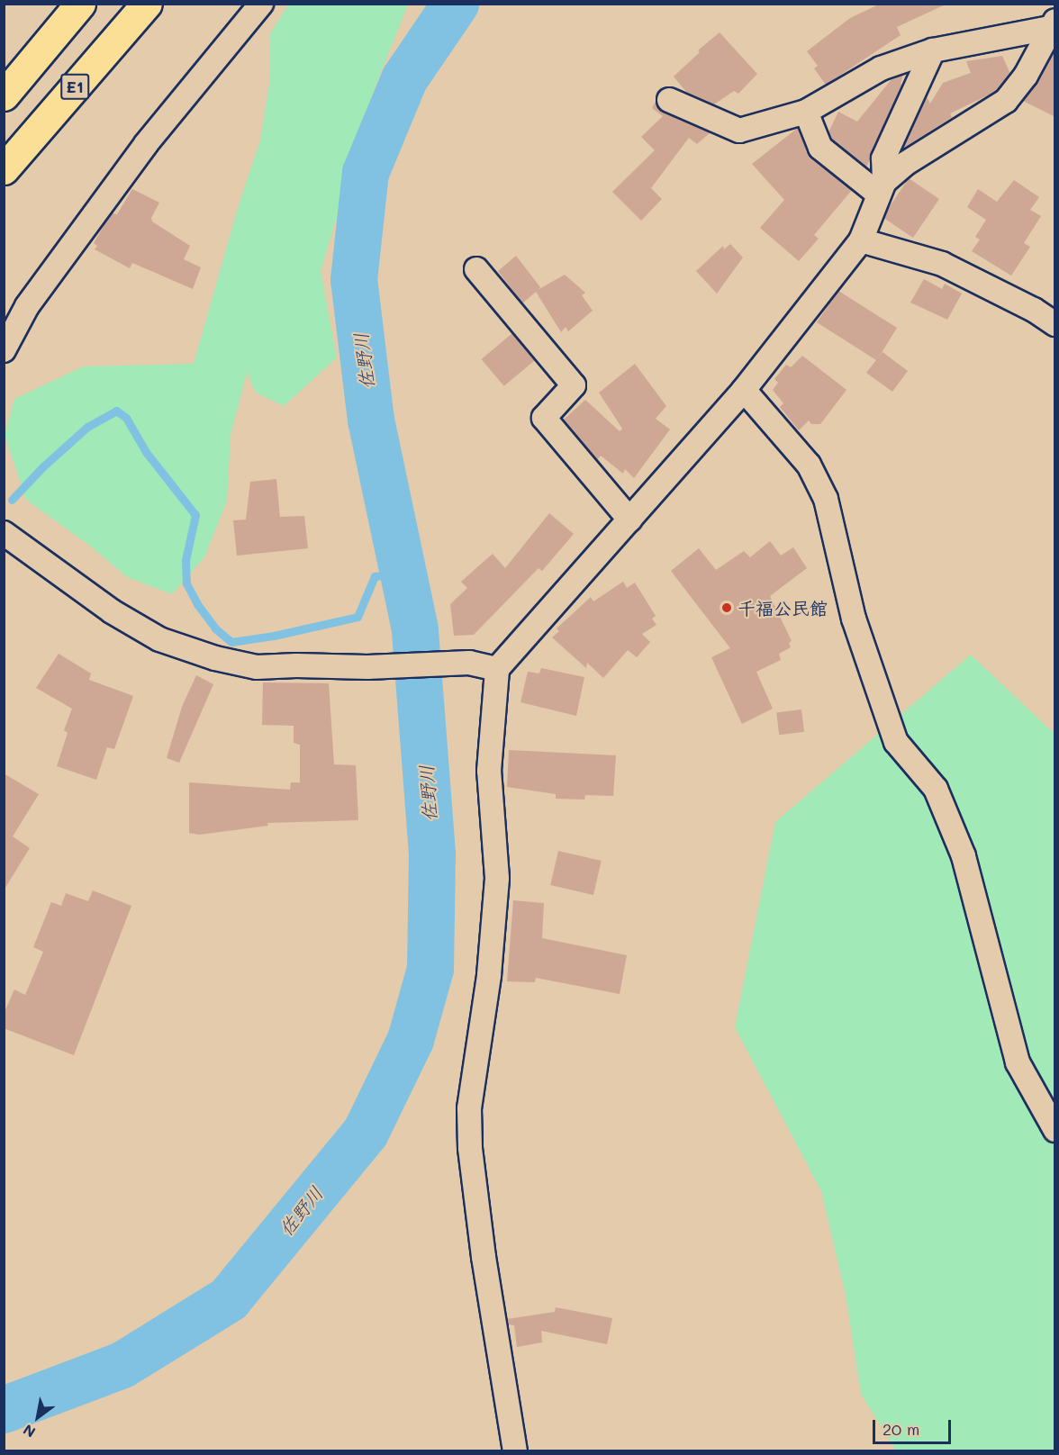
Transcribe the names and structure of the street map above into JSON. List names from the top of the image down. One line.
{"streets":{"highway":["E1"]},"water":["佐野川"],"places":["千福公民館"],"scale_bar":"20 m","north":"bottom left"}
